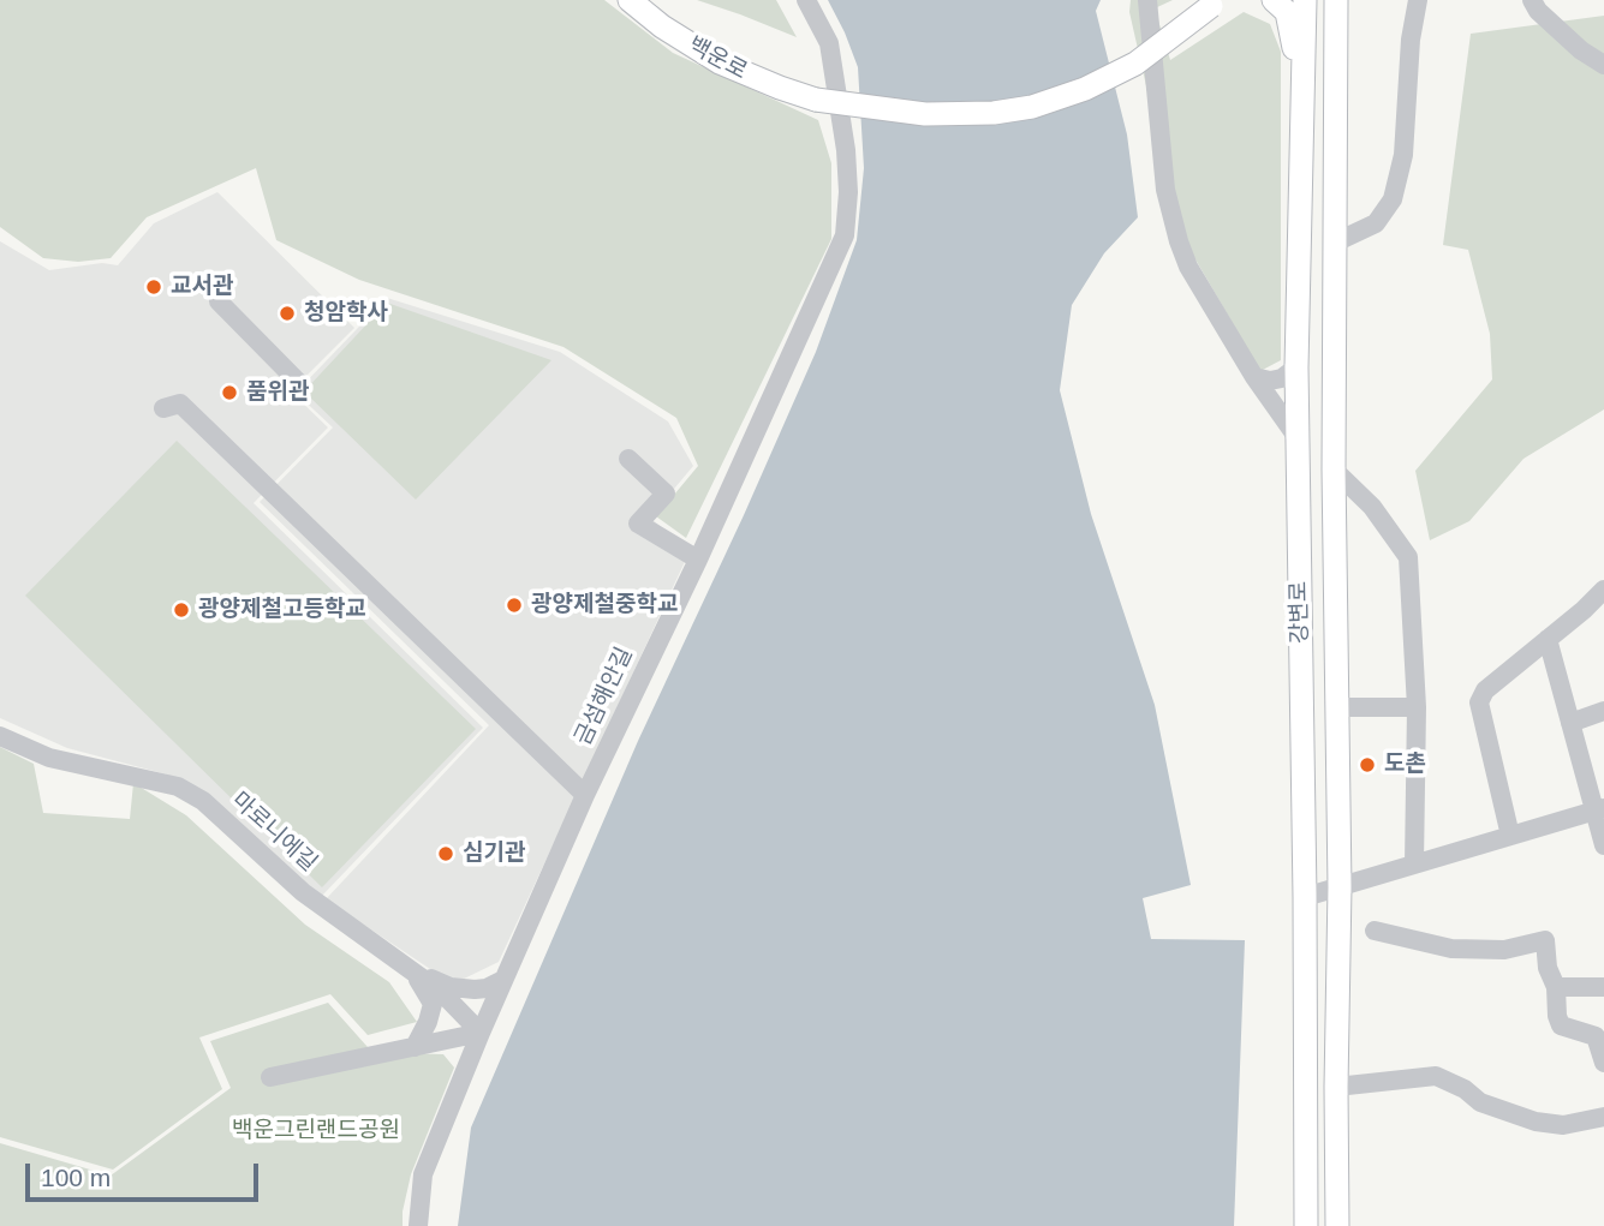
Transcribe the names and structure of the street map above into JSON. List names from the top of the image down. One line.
{"streets":{"main road":["백운로","강변로"],"street":["금섬해안길","마로니에길"]},"crossings":[["금섬해안길","마로니에길"]],"parks":["백운그린랜드공원"],"places":["교서관","청암학사","품위관","광양제철중학교","광양제철고등학교","도촌","심기관"],"scale_bar":"100 m"}
